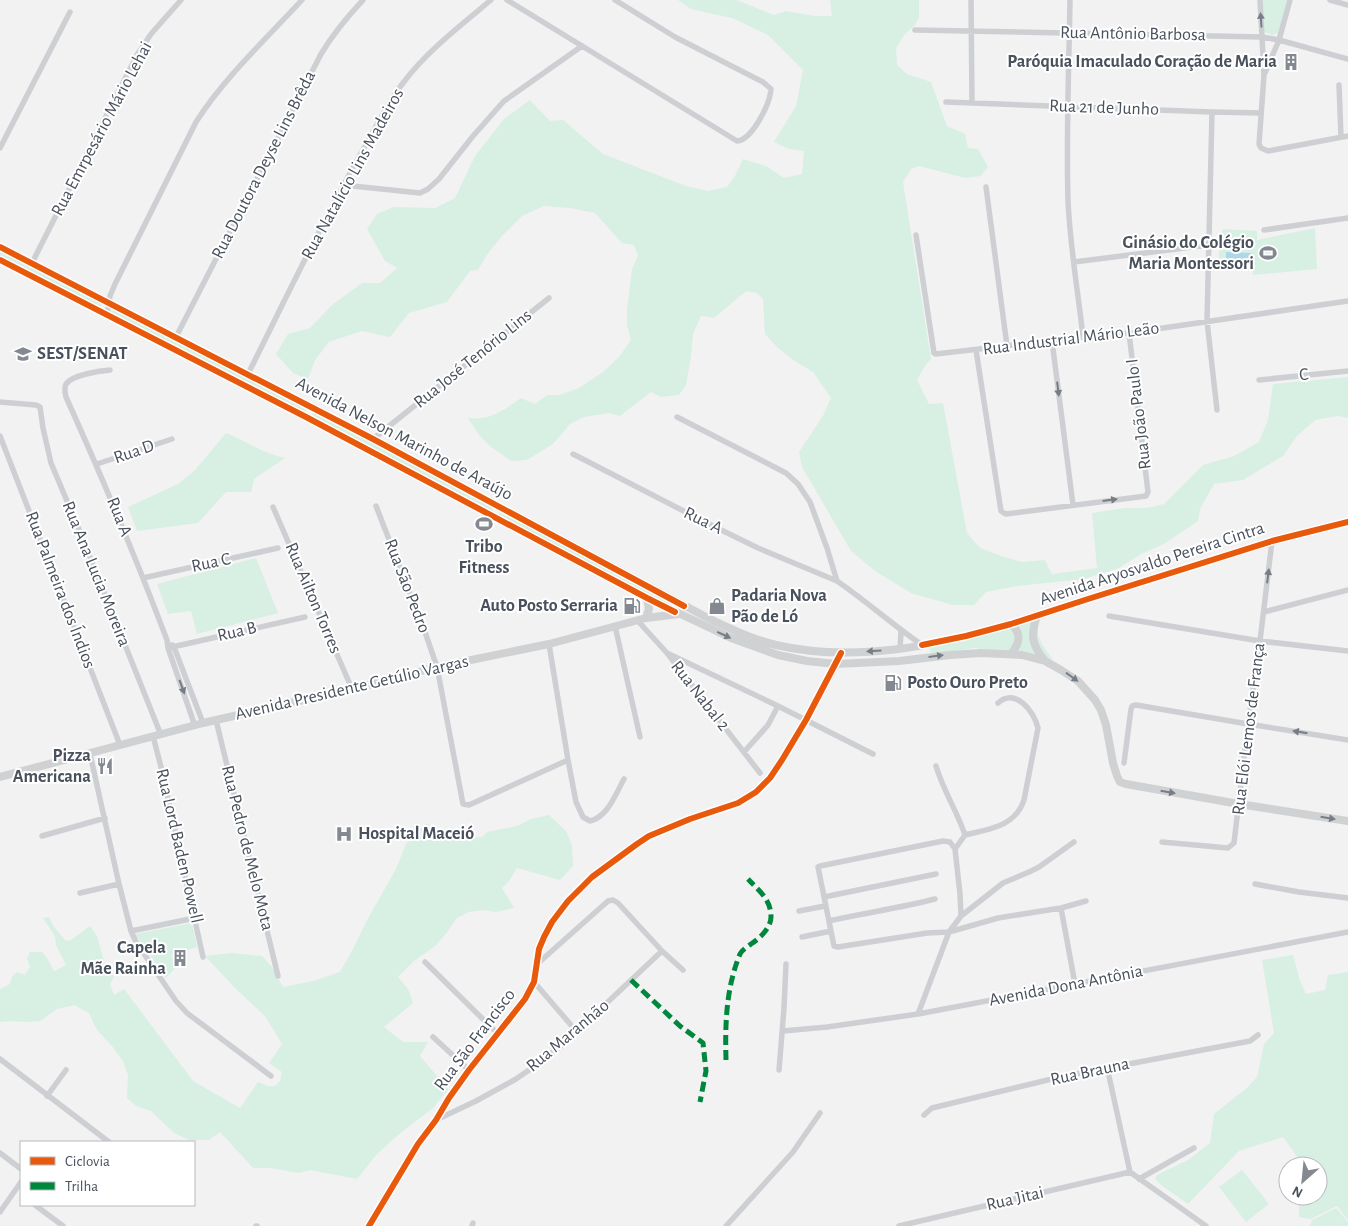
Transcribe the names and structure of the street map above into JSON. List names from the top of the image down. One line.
{"streets":{"main road":["Avenida Nelson Marinho de Araújo","Avenida Aryosvaldo Pereira Cintra","Avenida Presidente Getúlio Vargas","Rua São Francisco"],"street":["Rua Antônio Barbosa","Rua 21 de Junho","Rua Emrpesário Mário Lehai","Rua Doutora Deyse Lins Brêda","Rua Natalício Lins Madeiros","Rua Industrial Mário Leão","Rua José Tenório Lins","C","Rua João Paulo I","Rua D","Rua A","Rua C","Rua Ana Lucia Moreira","Rua São Pedro","Rua Palmeira dos Índios","Rua Ailton Torres","Rua B","Rua Nabal 2","Rua Elói Lemos de França","Rua Lord Baden Powell","Rua Pedro de Melo Mota","Avenida Dona Antônia","Rua Maranhão","Rua Brauna","Rua Jitai"]},"crossings":[["Rua Emrpesário Mário Lehai","Avenida Nelson Marinho de Araújo"],["Rua Doutora Deyse Lins Brêda","Avenida Nelson Marinho de Araújo"],["Rua Natalício Lins Madeiros","Avenida Nelson Marinho de Araújo"],["Rua Industrial Mário Leão","Rua João Paulo I"],["Rua José Tenório Lins","Avenida Nelson Marinho de Araújo"],["Avenida Nelson Marinho de Araújo","Avenida Aryosvaldo Pereira Cintra"],["Avenida Nelson Marinho de Araújo","Avenida Presidente Getúlio Vargas"],["Avenida Nelson Marinho de Araújo","Rua São Francisco"],["Rua D","Rua A"],["Rua A","Rua C"],["Rua A","Avenida Aryosvaldo Pereira Cintra"],["Rua A","Rua B"],["Rua A","Avenida Presidente Getúlio Vargas"],["Avenida Aryosvaldo Pereira Cintra","Avenida Presidente Getúlio Vargas"],["Avenida Aryosvaldo Pereira Cintra","Rua Elói Lemos de França"],["Avenida Aryosvaldo Pereira Cintra","Rua São Francisco"],["Rua Ana Lucia Moreira","Avenida Presidente Getúlio Vargas"],["Rua São Pedro","Avenida Presidente Getúlio Vargas"],["Rua Palmeira dos Índios","Avenida Presidente Getúlio Vargas"],["Rua Ailton Torres","Avenida Presidente Getúlio Vargas"],["Avenida Presidente Getúlio Vargas","Rua Nabal 2"],["Avenida Presidente Getúlio Vargas","Rua Lord Baden Powell"],["Avenida Presidente Getúlio Vargas","Rua Pedro de Melo Mota"],["Rua Maranhão","Rua São Francisco"]],"places":{"building":["Paróquia Imaculado Coração de Maria","Capela Mãe Rainha"],"sports":["Ginásio do Colégio Maria Montessori","Tribo Fitness"],"school or university":["SEST/SENAT"],"fuel station":["Auto Posto Serraria","Posto Ouro Preto"],"shop":["Padaria Nova Pão de Ló"],"restaurant":["Pizza Americana"],"hospital":["Hospital Maceió"]},"legend":["Ciclovia","Trilha"],"north":"bottom left"}
